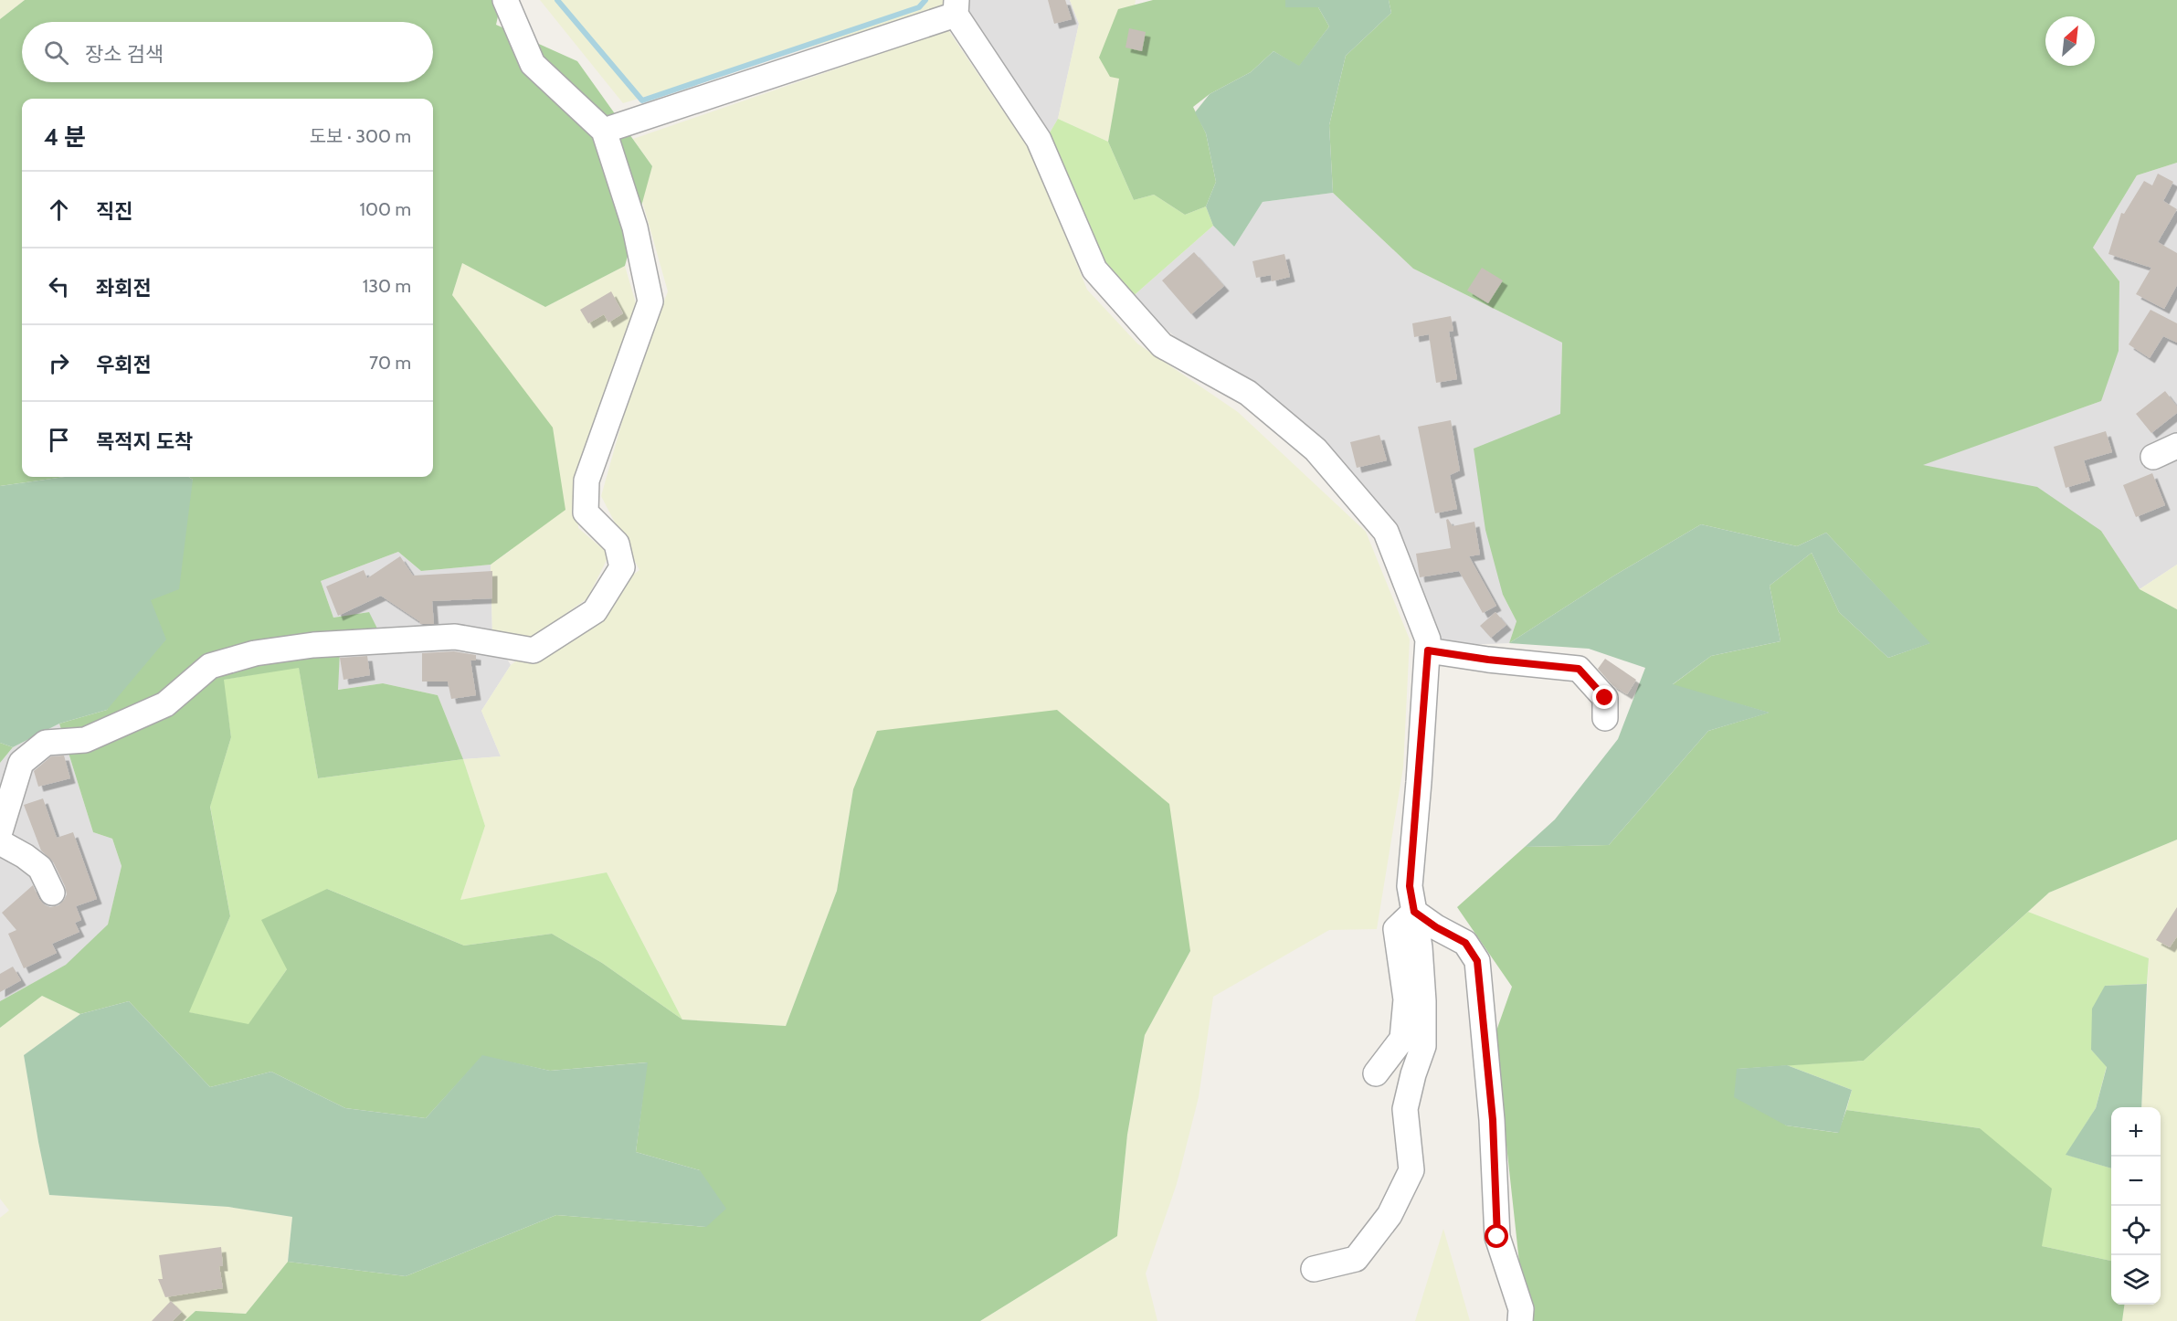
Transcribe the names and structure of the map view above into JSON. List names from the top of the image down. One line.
{"north":"top right","page":{"search":"장소 검색","heading":["4 분","도보 · 300 m"],"list":[["직진","100 m"],["좌회전","130 m"],["우회전","70 m"],"목적지 도착"],"map_buttons":["+","−"]}}
